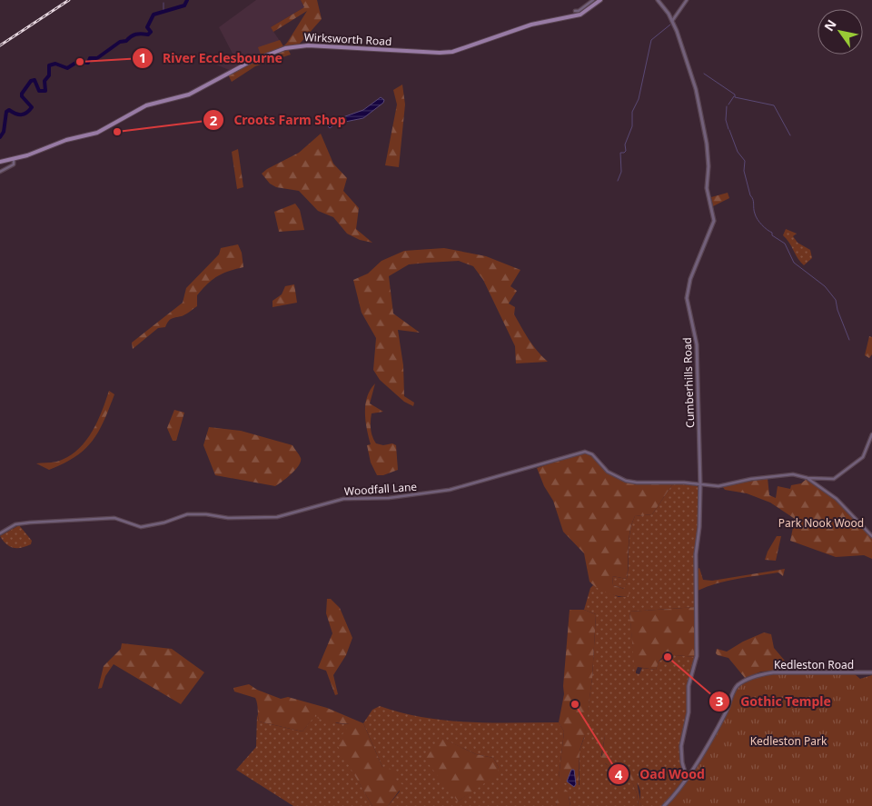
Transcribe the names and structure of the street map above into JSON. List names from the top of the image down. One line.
{"streets":{"main road":["Wirksworth Road"],"street":["Cumberhills Road","Woodfall Lane","Kedleston Road"]},"crossings":[["Cumberhills Road","Woodfall Lane"],["Cumberhills Road","Kedleston Road"]],"parks":["Park Nook Wood","Kedleston Park"],"places":["River Ecclesbourne","Croots Farm Shop","Gothic Temple","Oad Wood"],"north":"top left"}
